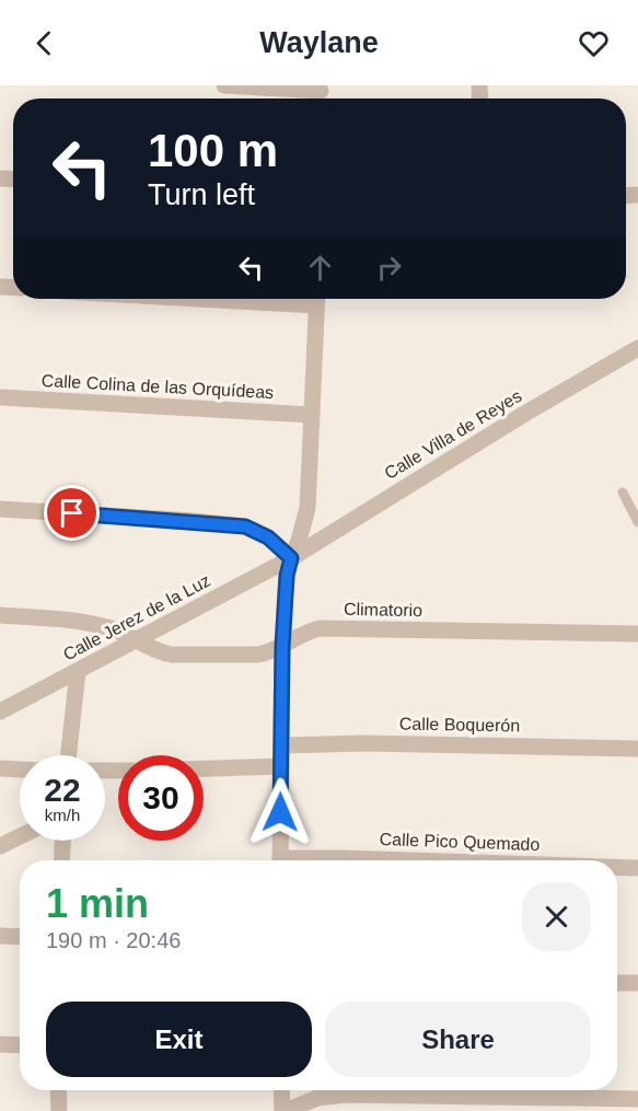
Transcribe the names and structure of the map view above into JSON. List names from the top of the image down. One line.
{"streets":{"street":["Calle Colina de las Orquídeas","Calle Villa de Reyes","Climatorio","Calle Jerez de la Luz","Calle Boquerón","Calle Pico Quemado"]},"crossings":[["Calle Villa de Reyes","Calle Jerez de la Luz"],["Climatorio","Calle Jerez de la Luz"]],"page":{"header":"Waylane","turn":["100 m","Turn left"],"speed":"22 km/h","limit":"30","heading":["1 min","190 m · 20:46"],"buttons":["Exit","Share"]}}
